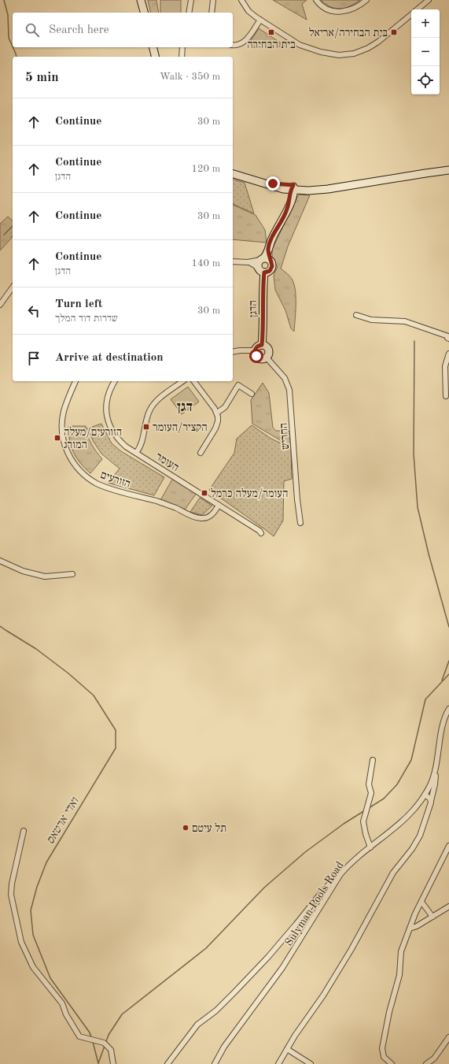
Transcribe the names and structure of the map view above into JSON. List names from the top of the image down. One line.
{"streets":{"street":["הדגן","החריש","העומר","הזורעים","Sulyman Pools Road"]},"crossings":[["הדגן","החריש"],["העומר","הזורעים"]],"districts":["דגן"],"water":["ואדי ארטאס"],"places":{"transit":["בית הבחירה","בית הבחירה/אריאל","הקציר/העומר","הזורעים/מעלה המורג","העומר/מעלה כרמל"],"other":["תל עיטם"]},"page":{"map_buttons":["+","−"],"search":"Search here","heading":["5 min","Walk · 350 m"],"list":[["Continue","30 m"],["Continue","הדגן","120 m"],["Continue","30 m"],["Continue","הדגן","140 m"],["Turn left","שדרות דוד המלך","30 m"],"Arrive at destination"]}}
